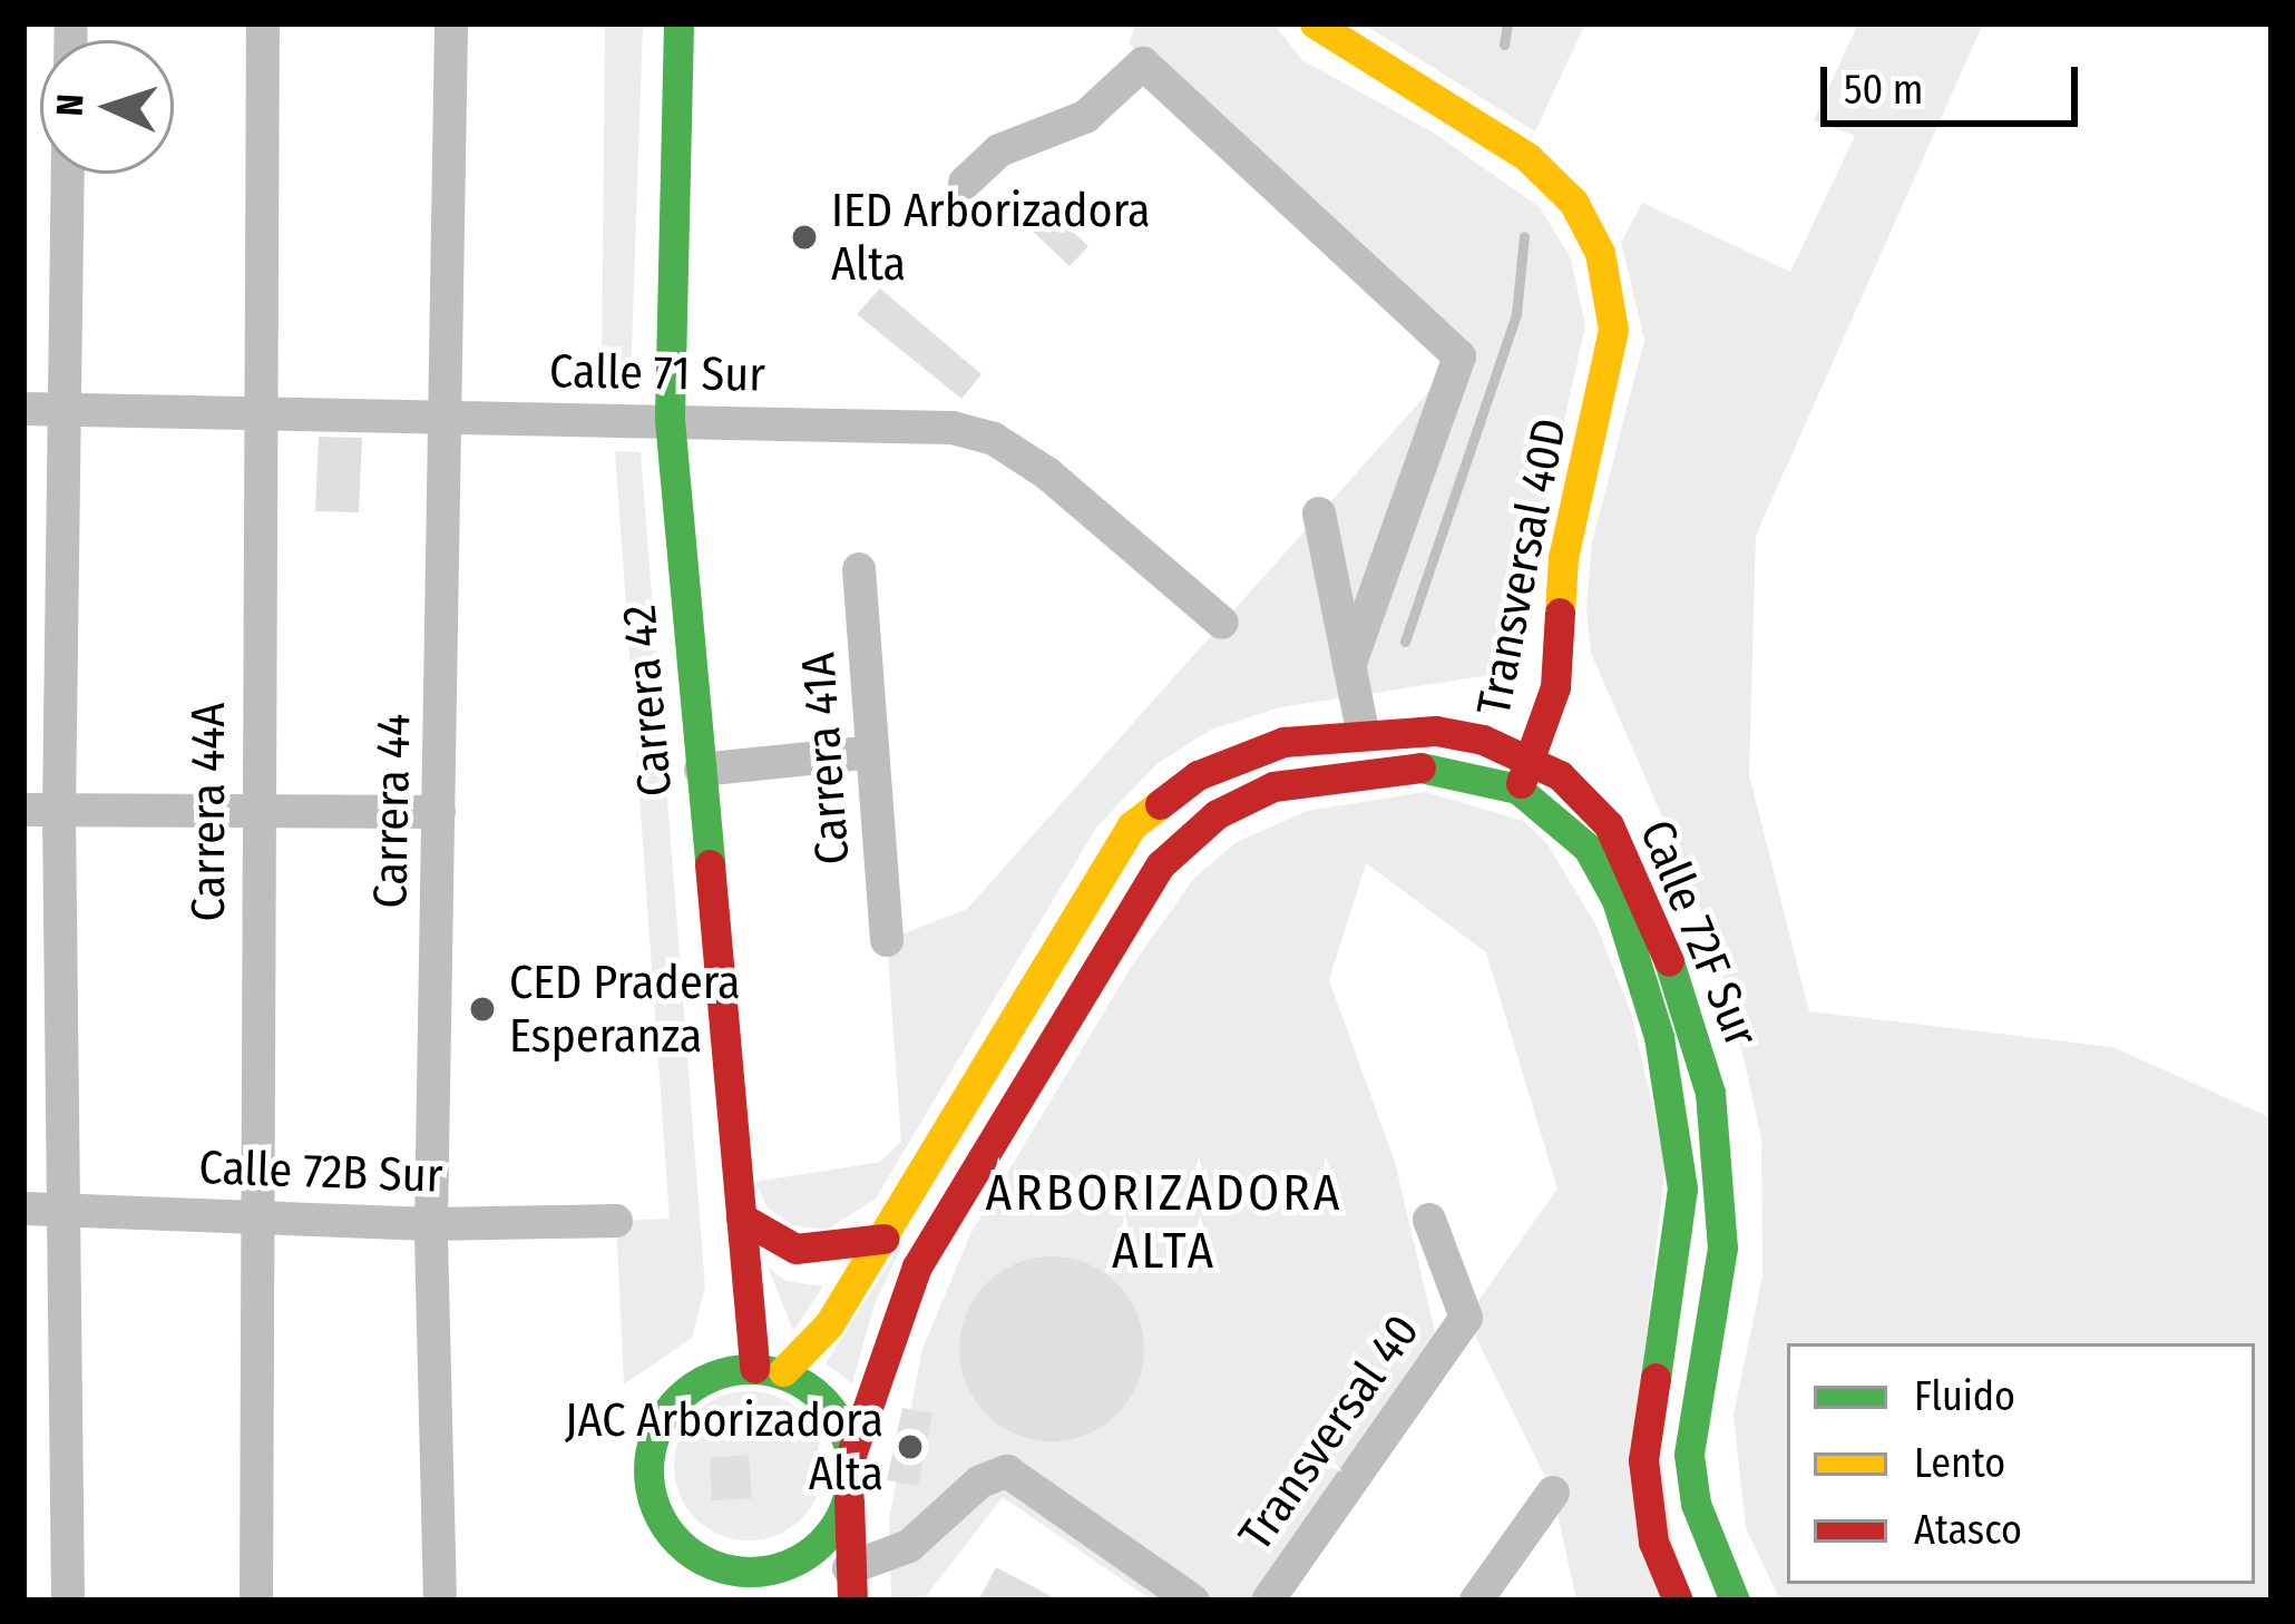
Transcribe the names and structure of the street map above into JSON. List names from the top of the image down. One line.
{"streets":{"street":["Calle 71 Sur","Transversal 40D","Carrera 42","Carrera 41A","Carrera 44","Carrera 44A","Calle 72F Sur","Calle 72B Sur","Transversal 40"]},"crossings":[["Calle 71 Sur","Carrera 42"],["Calle 71 Sur","Carrera 44"],["Calle 71 Sur","Carrera 44A"],["Transversal 40D","Calle 72F Sur"],["Carrera 42","Calle 72F Sur"],["Carrera 44","Calle 72B Sur"],["Carrera 44A","Calle 72B Sur"]],"districts":["ARBORIZADORA ALTA"],"places":["IED Arborizadora Alta","CED Pradera Esperanza","JAC Arborizadora Alta"],"legend":["Fluido","Lento","Atasco"],"scale_bar":"50 m","north":"left"}
